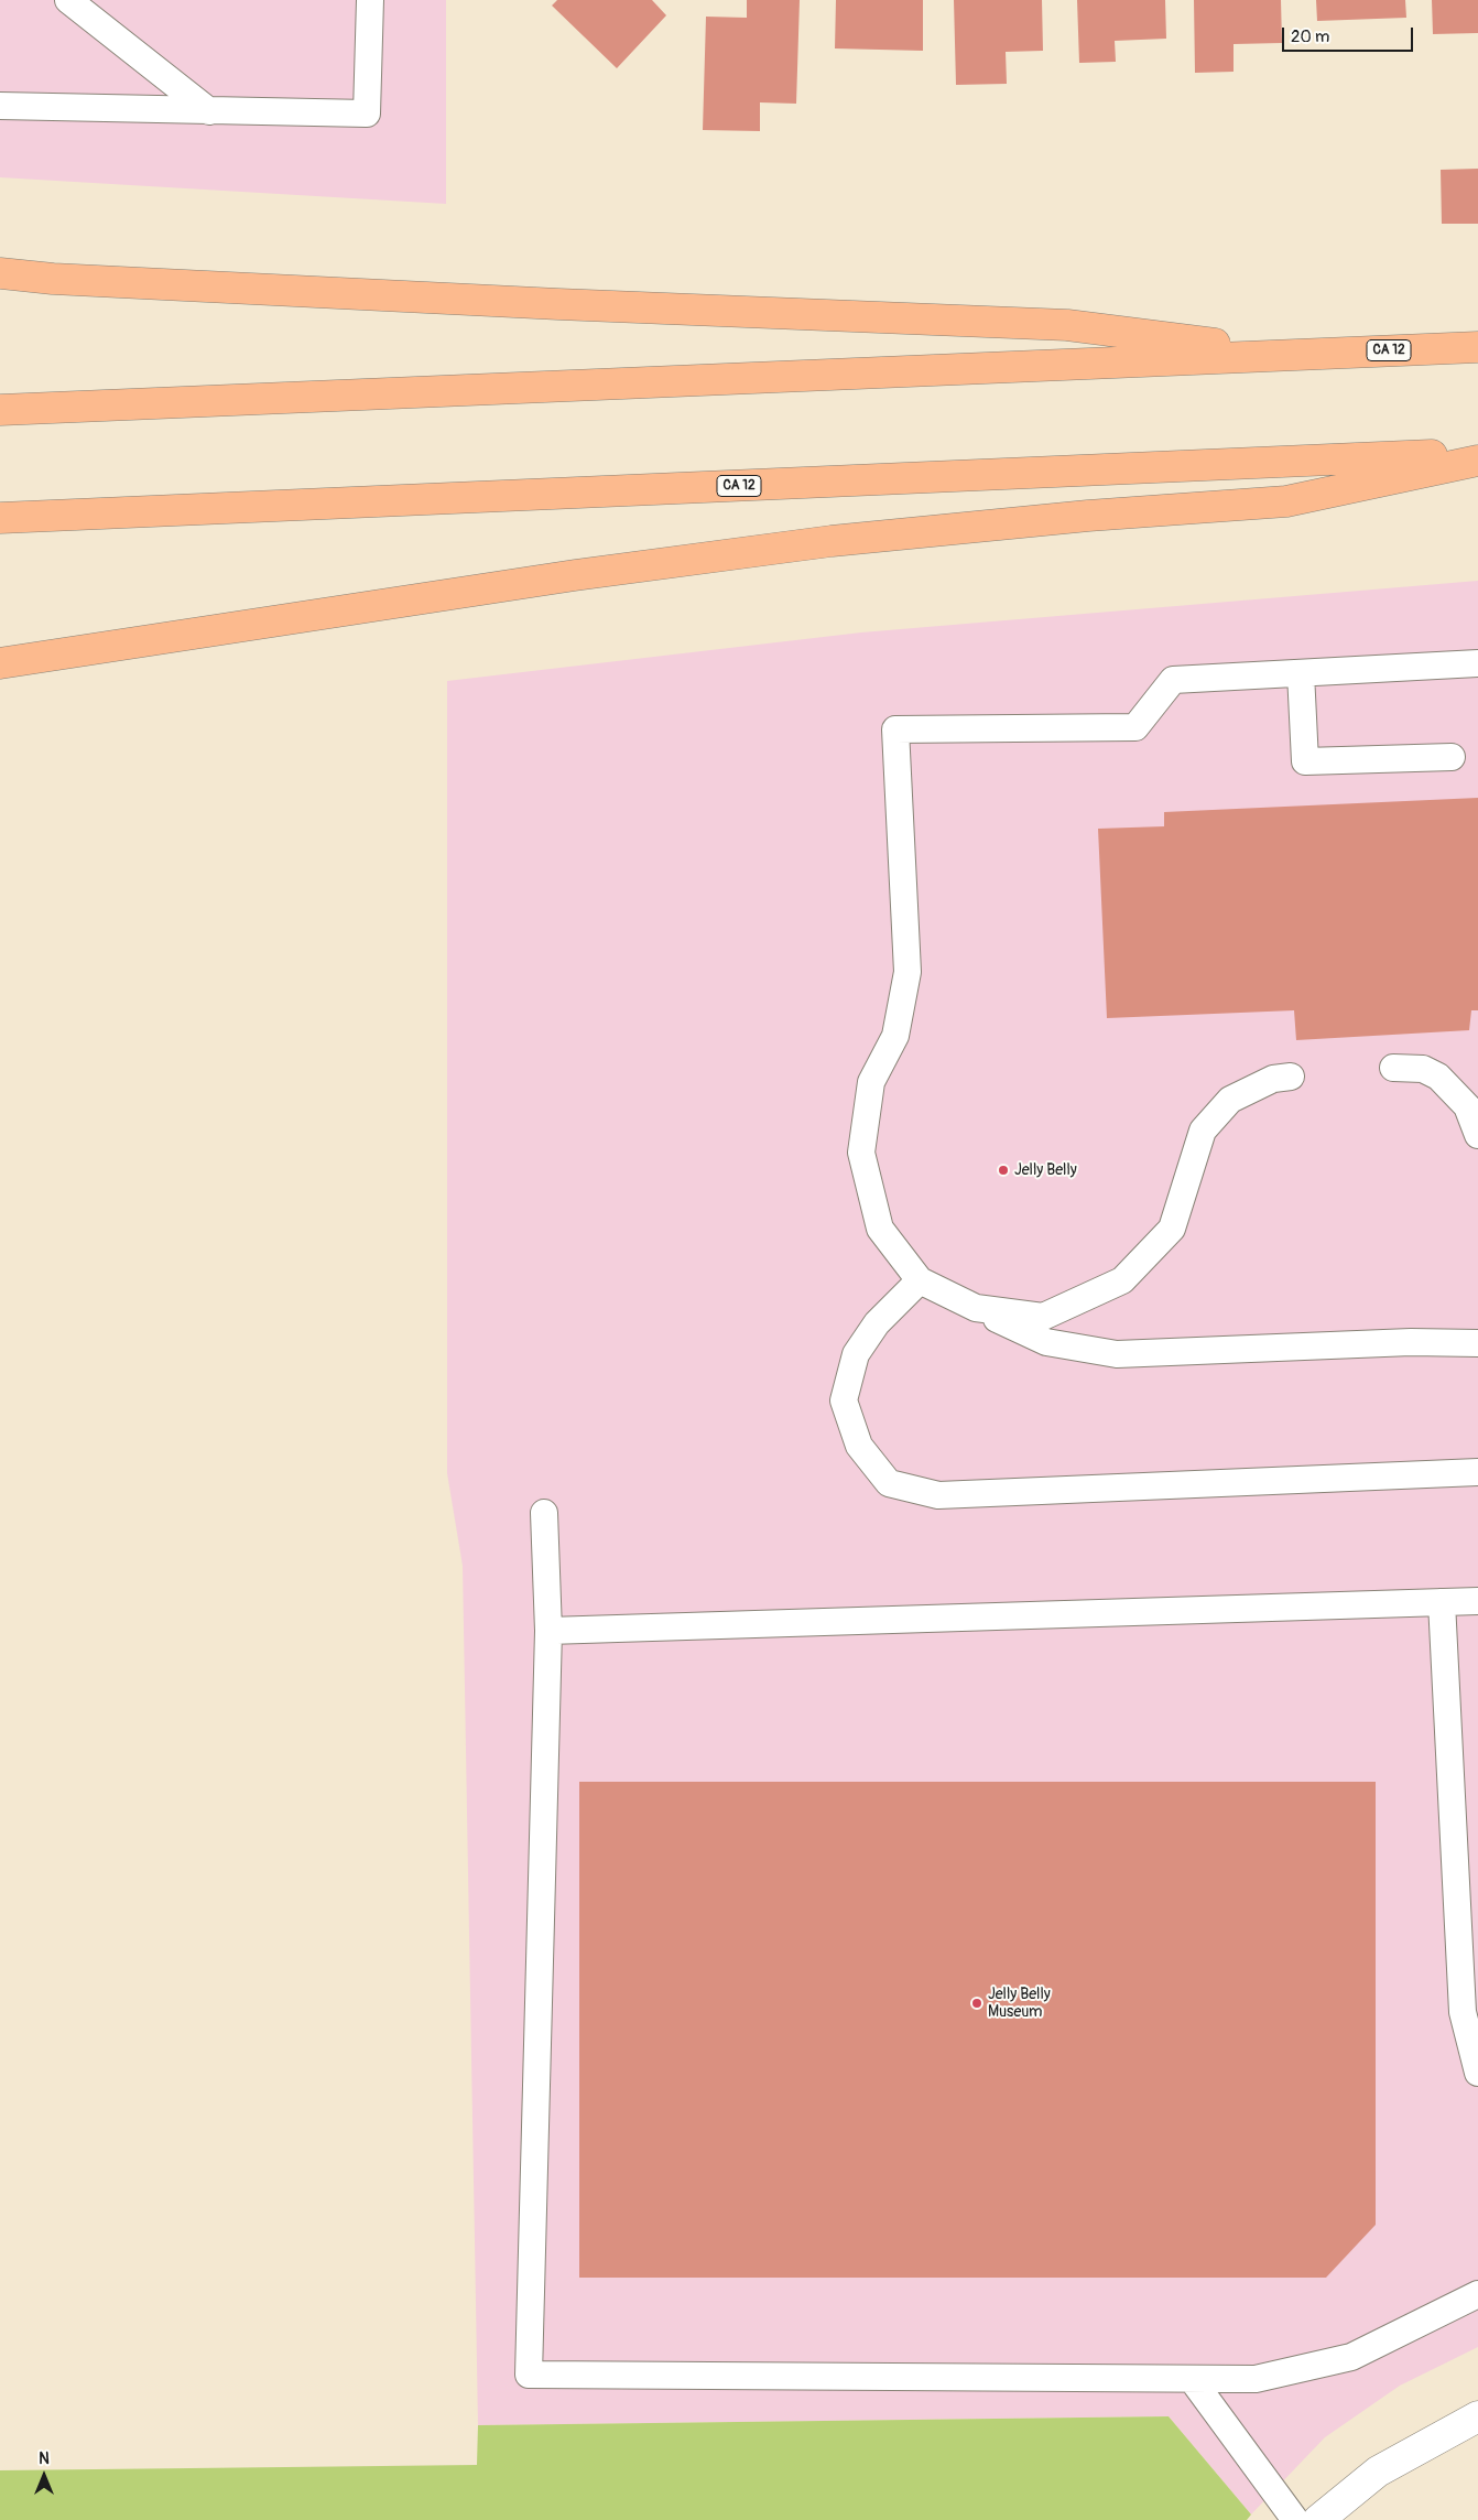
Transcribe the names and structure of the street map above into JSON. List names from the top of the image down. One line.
{"streets":{"highway":["CA 12"]},"places":["Jelly Belly","Jelly Belly Museum"],"scale_bar":"20 m","north":"top"}
